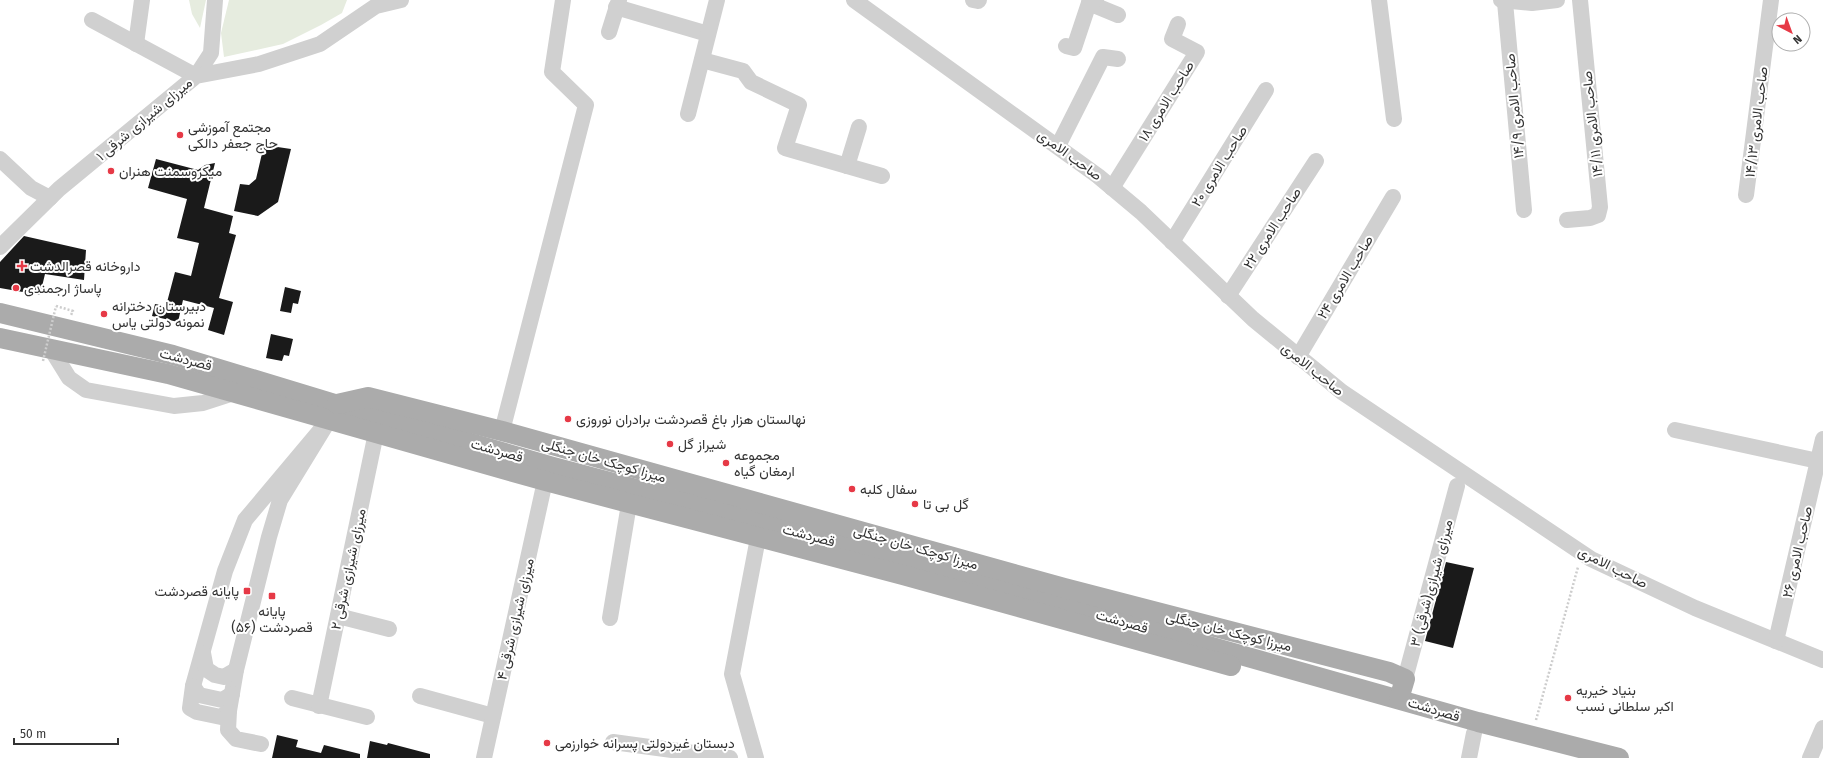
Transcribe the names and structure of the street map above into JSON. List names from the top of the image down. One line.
{"streets":{"main road":["قصردشت","میرزا کوچک خان جنگلی"],"street":["۱۸ صاحب الامری","۱۴/۹ صاحب الامری","۱ میرزای شیرازی شرقی","۱۴/۱۳ صاحب الامری","۱۴/۱۱ صاحب الامری","صاحب الامری","۲۰ صاحب الامری","۲۲ صاحب الامری","۲۴ صاحب الامری","۲۶ صاحب الامری","۲ میرزای شیرازی شرقی","۳ میرزای شیرازی(شرقی)","۴ میرزای شیرازی شرقی"]},"crossings":[["۱۸ صاحب الامری","صاحب الامری"],["صاحب الامری","۲۰ صاحب الامری"],["صاحب الامری","۲۲ صاحب الامری"],["صاحب الامری","۲۴ صاحب الامری"],["صاحب الامری","۲۶ صاحب الامری"],["قصردشت","میرزا کوچک خان جنگلی"],["قصردشت","۲ میرزای شیرازی شرقی"],["قصردشت","۴ میرزای شیرازی شرقی"],["میرزا کوچک خان جنگلی","۳ میرزای شیرازی(شرقی)"]],"places":{"other":["مجتمع آموزشی حاج جعفر دالکی","میکروسمنت هنران","پاساژ ارجمندی","دبیرستان دخترانه نمونه دولتی یاس","نهالستان هزار باغ قصردشت برادران نوروزی","شیراز گل","مجموعه ارمغان گیاه","سفال کلبه","گل بی تا","بنیاد خیریه اکبر سلطانی نسب","دبستان غیردولتی پسرانه خوارزمی"],"health":["داروخانه قصرالدشت"],"transit":["پایانه قصردشت","پایانه قصردشت (۵۶)"]},"scale_bar":"50 m","north":"bottom right"}
